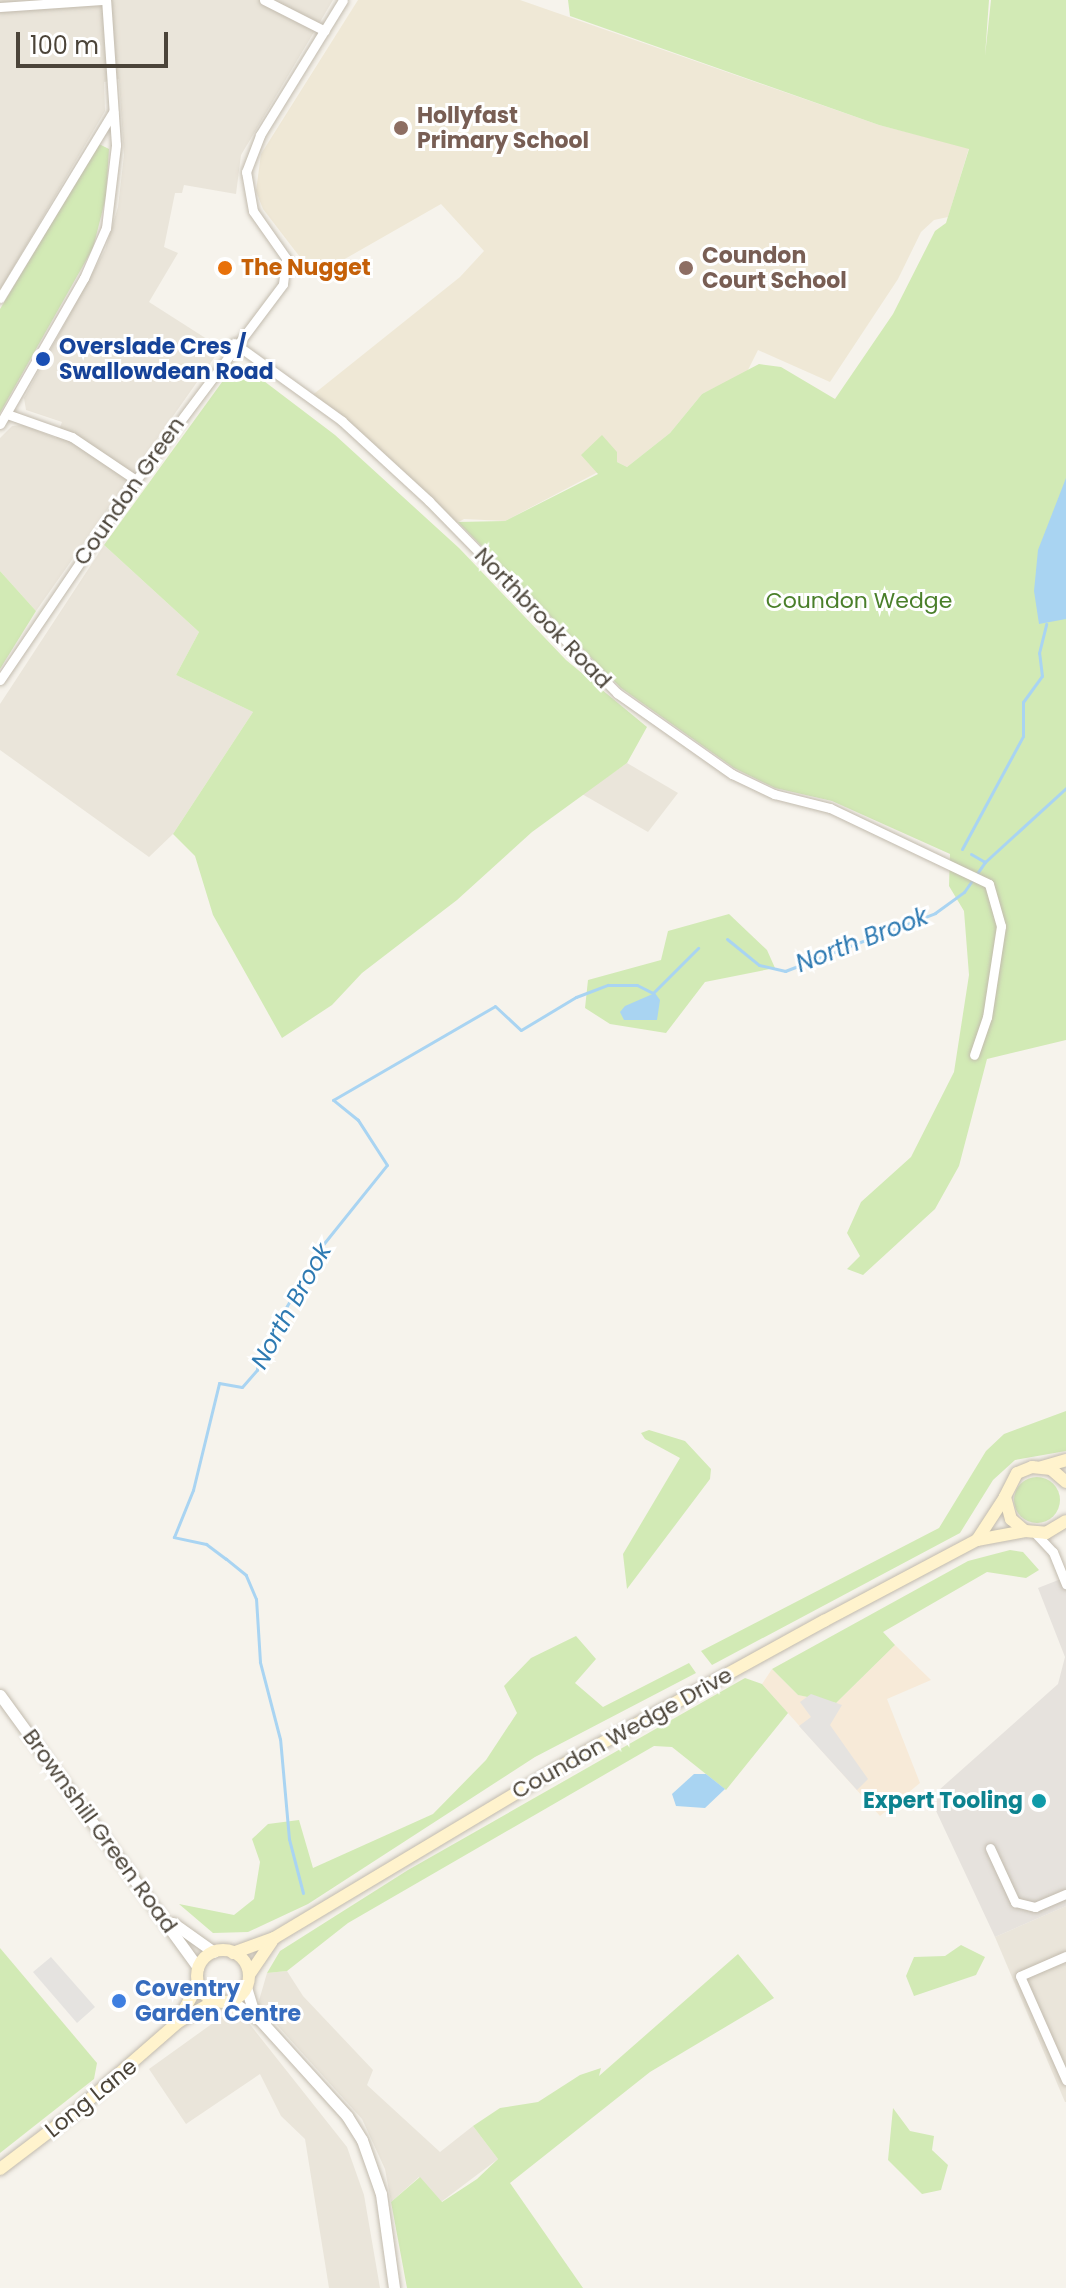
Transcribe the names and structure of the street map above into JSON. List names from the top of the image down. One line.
{"streets":{"main road":["Coundon Wedge Drive","Long Lane"],"street":["Coundon Green","Northbrook Road","Brownshill Green Road"]},"crossings":[["Coundon Green","Northbrook Road"],["Coundon Wedge Drive","Brownshill Green Road"],["Coundon Wedge Drive","Long Lane"],["Brownshill Green Road","Long Lane"]],"water":["North Brook"],"parks":["Coundon Wedge"],"places":["Hollyfast Primary School","The Nugget","Coundon Court School","Overslade Cres / Swallowdean Road","Expert Tooling","Coventry Garden Centre"],"scale_bar":"100 m"}
